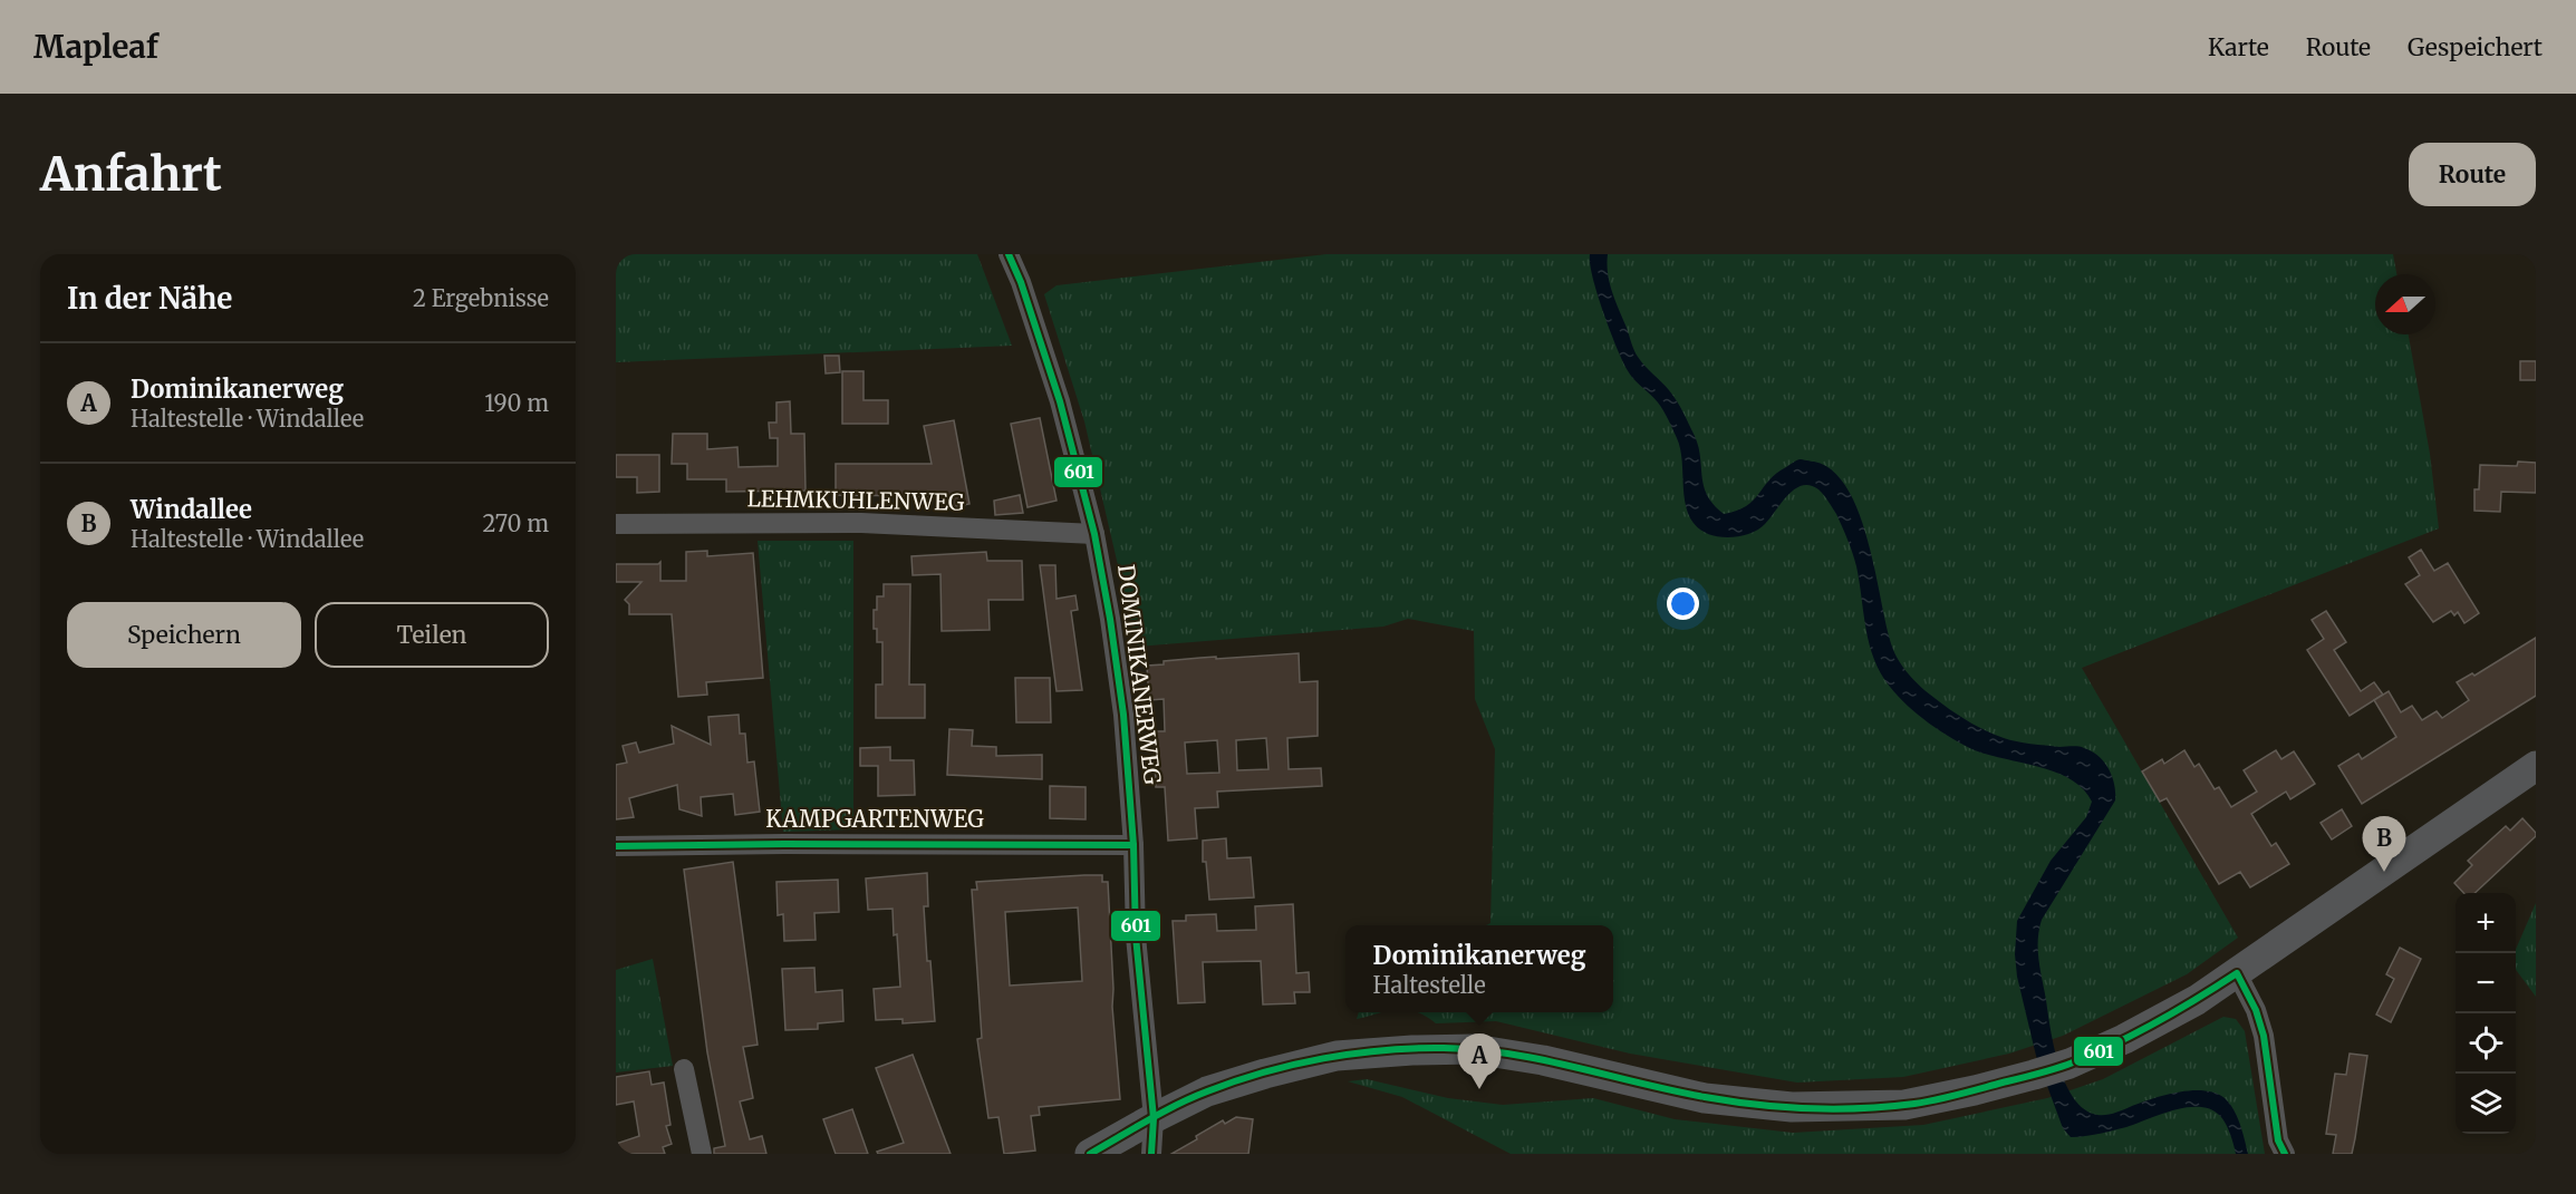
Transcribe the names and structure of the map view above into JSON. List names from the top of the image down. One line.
{"streets":{"street":["LEHMKUHLENWEG","DOMINIKANERWEG","KAMPGARTENWEG"]},"crossings":[["LEHMKUHLENWEG","DOMINIKANERWEG"],["DOMINIKANERWEG","KAMPGARTENWEG"]],"lines":["transit line 601"],"north":"left","page":{"header":"Mapleaf","nav":["Karte","Route","Gespeichert"],"buttons":["Route",["Speichern","Teilen"]],"title":"Anfahrt","heading":["In der Nähe","2 Ergebnisse"],"list":[{"mark":"A","name":"Dominikanerweg","note":"Haltestelle · Windallee","value":"190 m"},{"mark":"B","name":"Windallee","note":"Haltestelle · Windallee","value":"270 m"}],"pins":["B","A"],"map_buttons":["+","−"],"popup":["Dominikanerweg","Haltestelle"]}}
